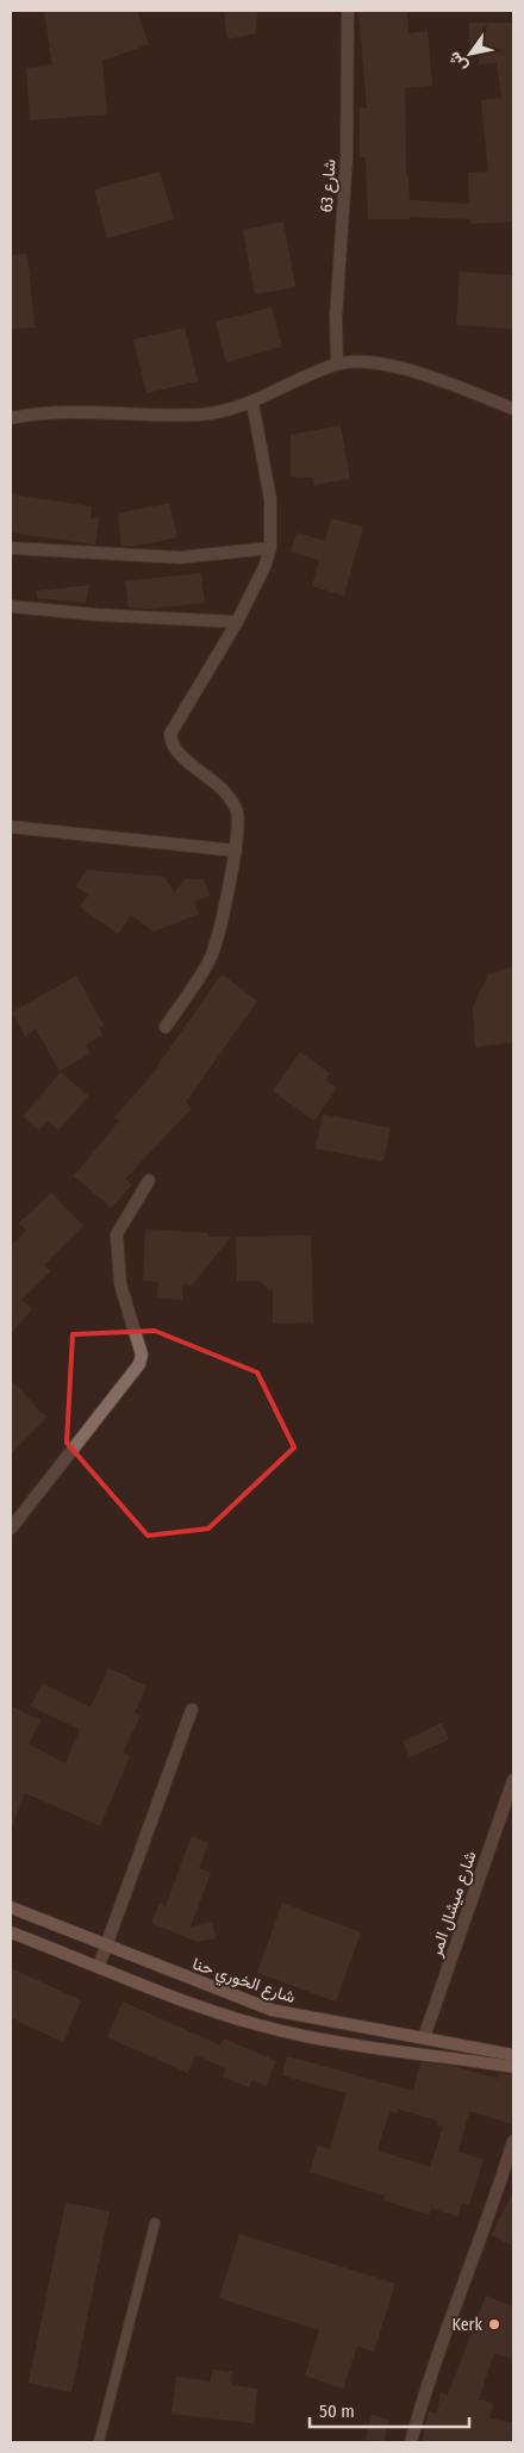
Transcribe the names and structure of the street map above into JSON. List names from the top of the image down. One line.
{"streets":{"street":["شارع 63","شارع ميشال المر","شارع الخوري حنا"]},"crossings":[["شارع ميشال المر","شارع الخوري حنا"]],"places":["Kerk"],"scale_bar":"50 m","north":"bottom left"}
